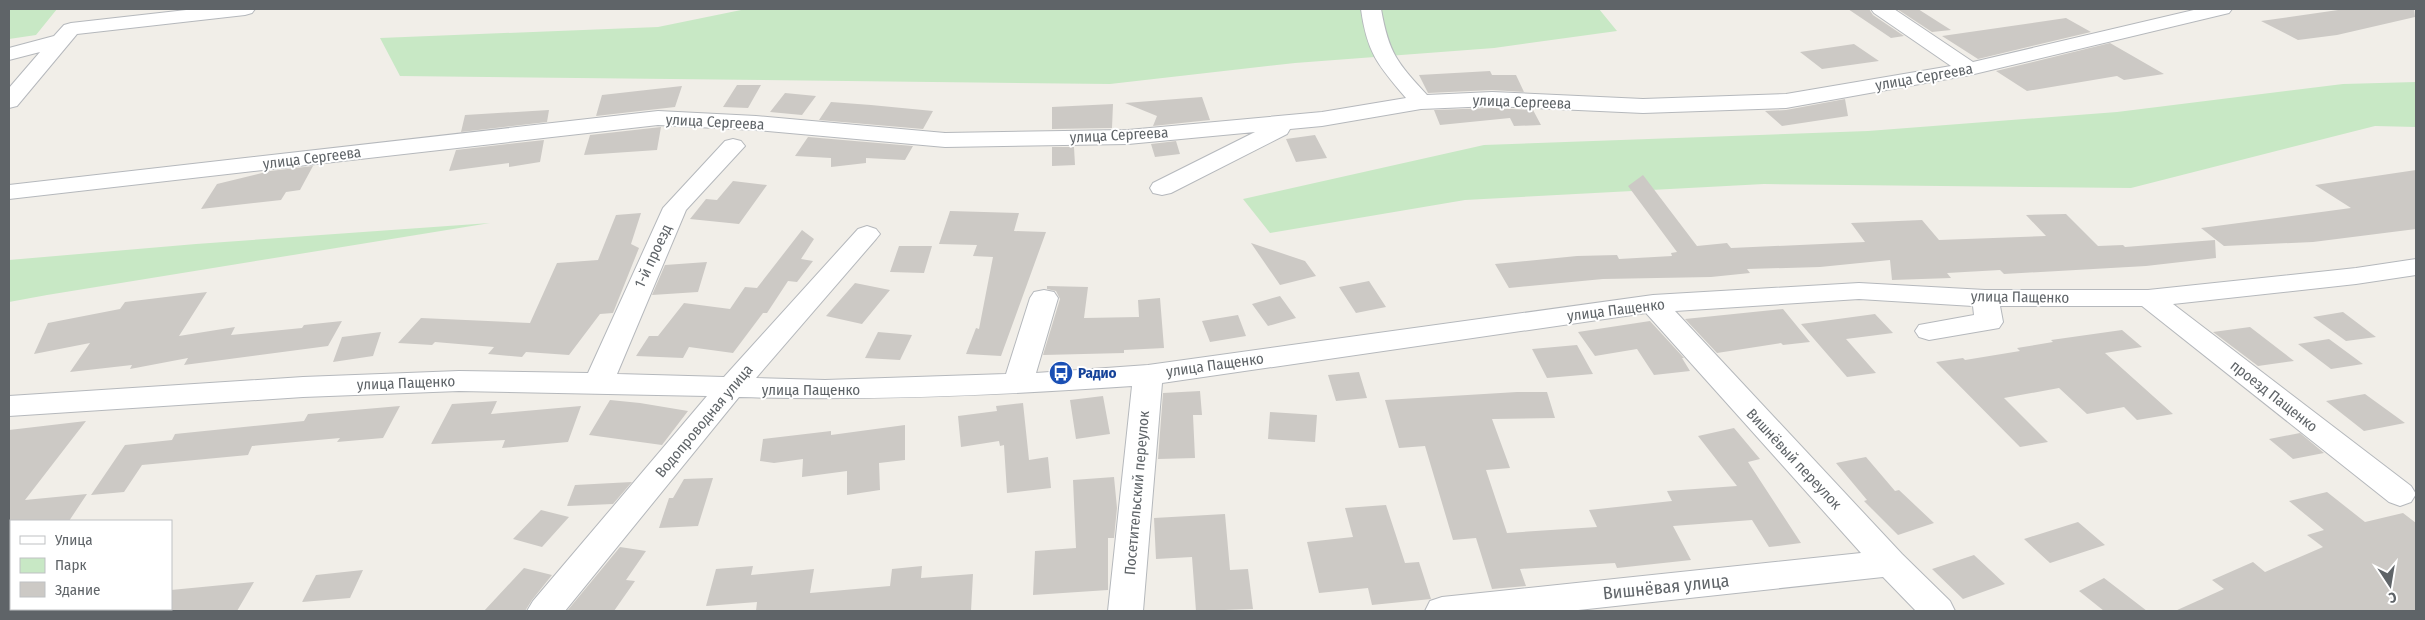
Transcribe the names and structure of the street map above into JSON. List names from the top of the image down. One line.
{"streets":{"street":["улица Сергеева","1-й проезд","улица Пащенко","проезд Пащенко","Водопроводная улица","Вишнёвый переулок","Посетительский переулок","Вишнёвая улица"]},"crossings":[["1-й проезд","улица Пащенко"],["улица Пащенко","проезд Пащенко"],["улица Пащенко","Водопроводная улица"],["улица Пащенко","Вишнёвый переулок"],["улица Пащенко","Посетительский переулок"],["Вишнёвый переулок","Вишнёвая улица"]],"places":{"bus stop":["Радио"]},"legend":["Улица","Парк","Здание"],"north":"bottom"}
